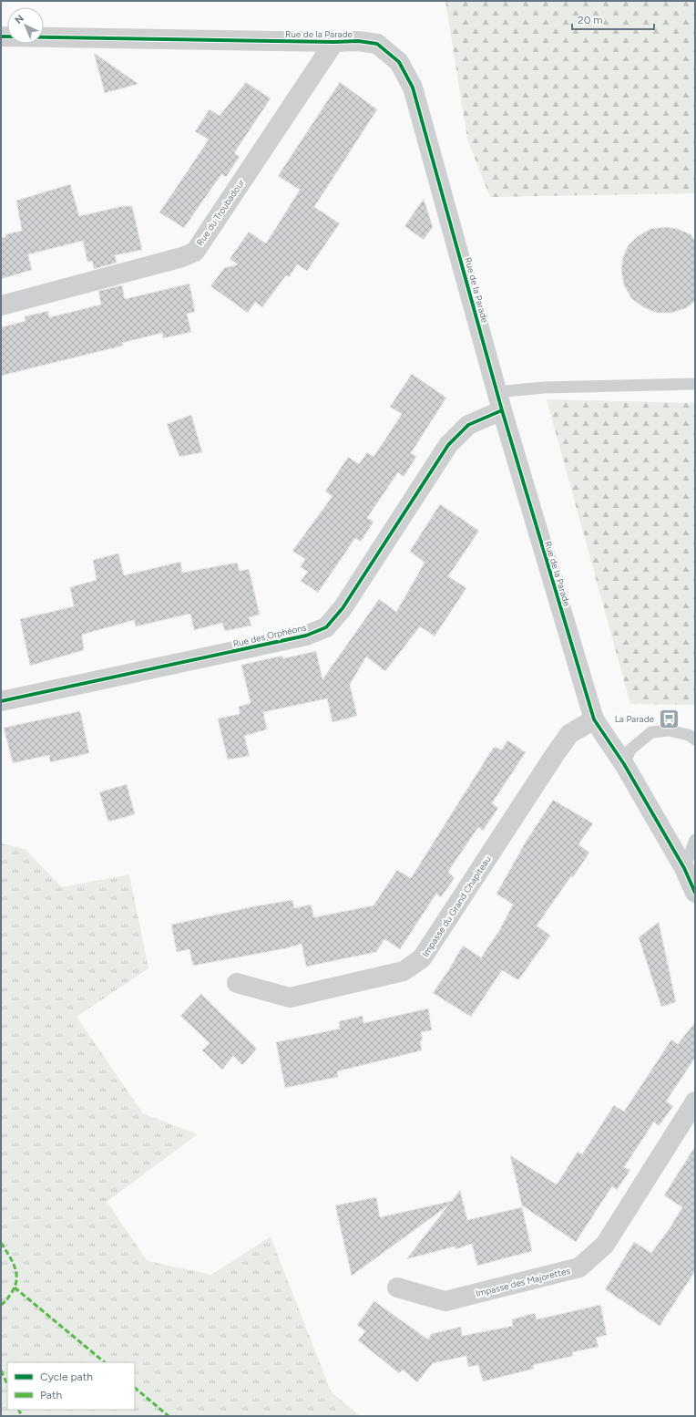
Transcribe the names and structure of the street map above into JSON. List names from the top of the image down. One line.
{"streets":{"street":["Rue de la Parade","Rue du Troubadour","Rue des Orphéons","Impasse du Grand Chapiteau","Impasse des Majorettes"]},"crossings":[["Rue de la Parade","Rue du Troubadour"],["Rue de la Parade","Rue des Orphéons"],["Rue de la Parade","Impasse du Grand Chapiteau"]],"places":{"bus stop":["La Parade"]},"legend":["Cycle path","Path"],"scale_bar":"20 m","north":"top left"}
